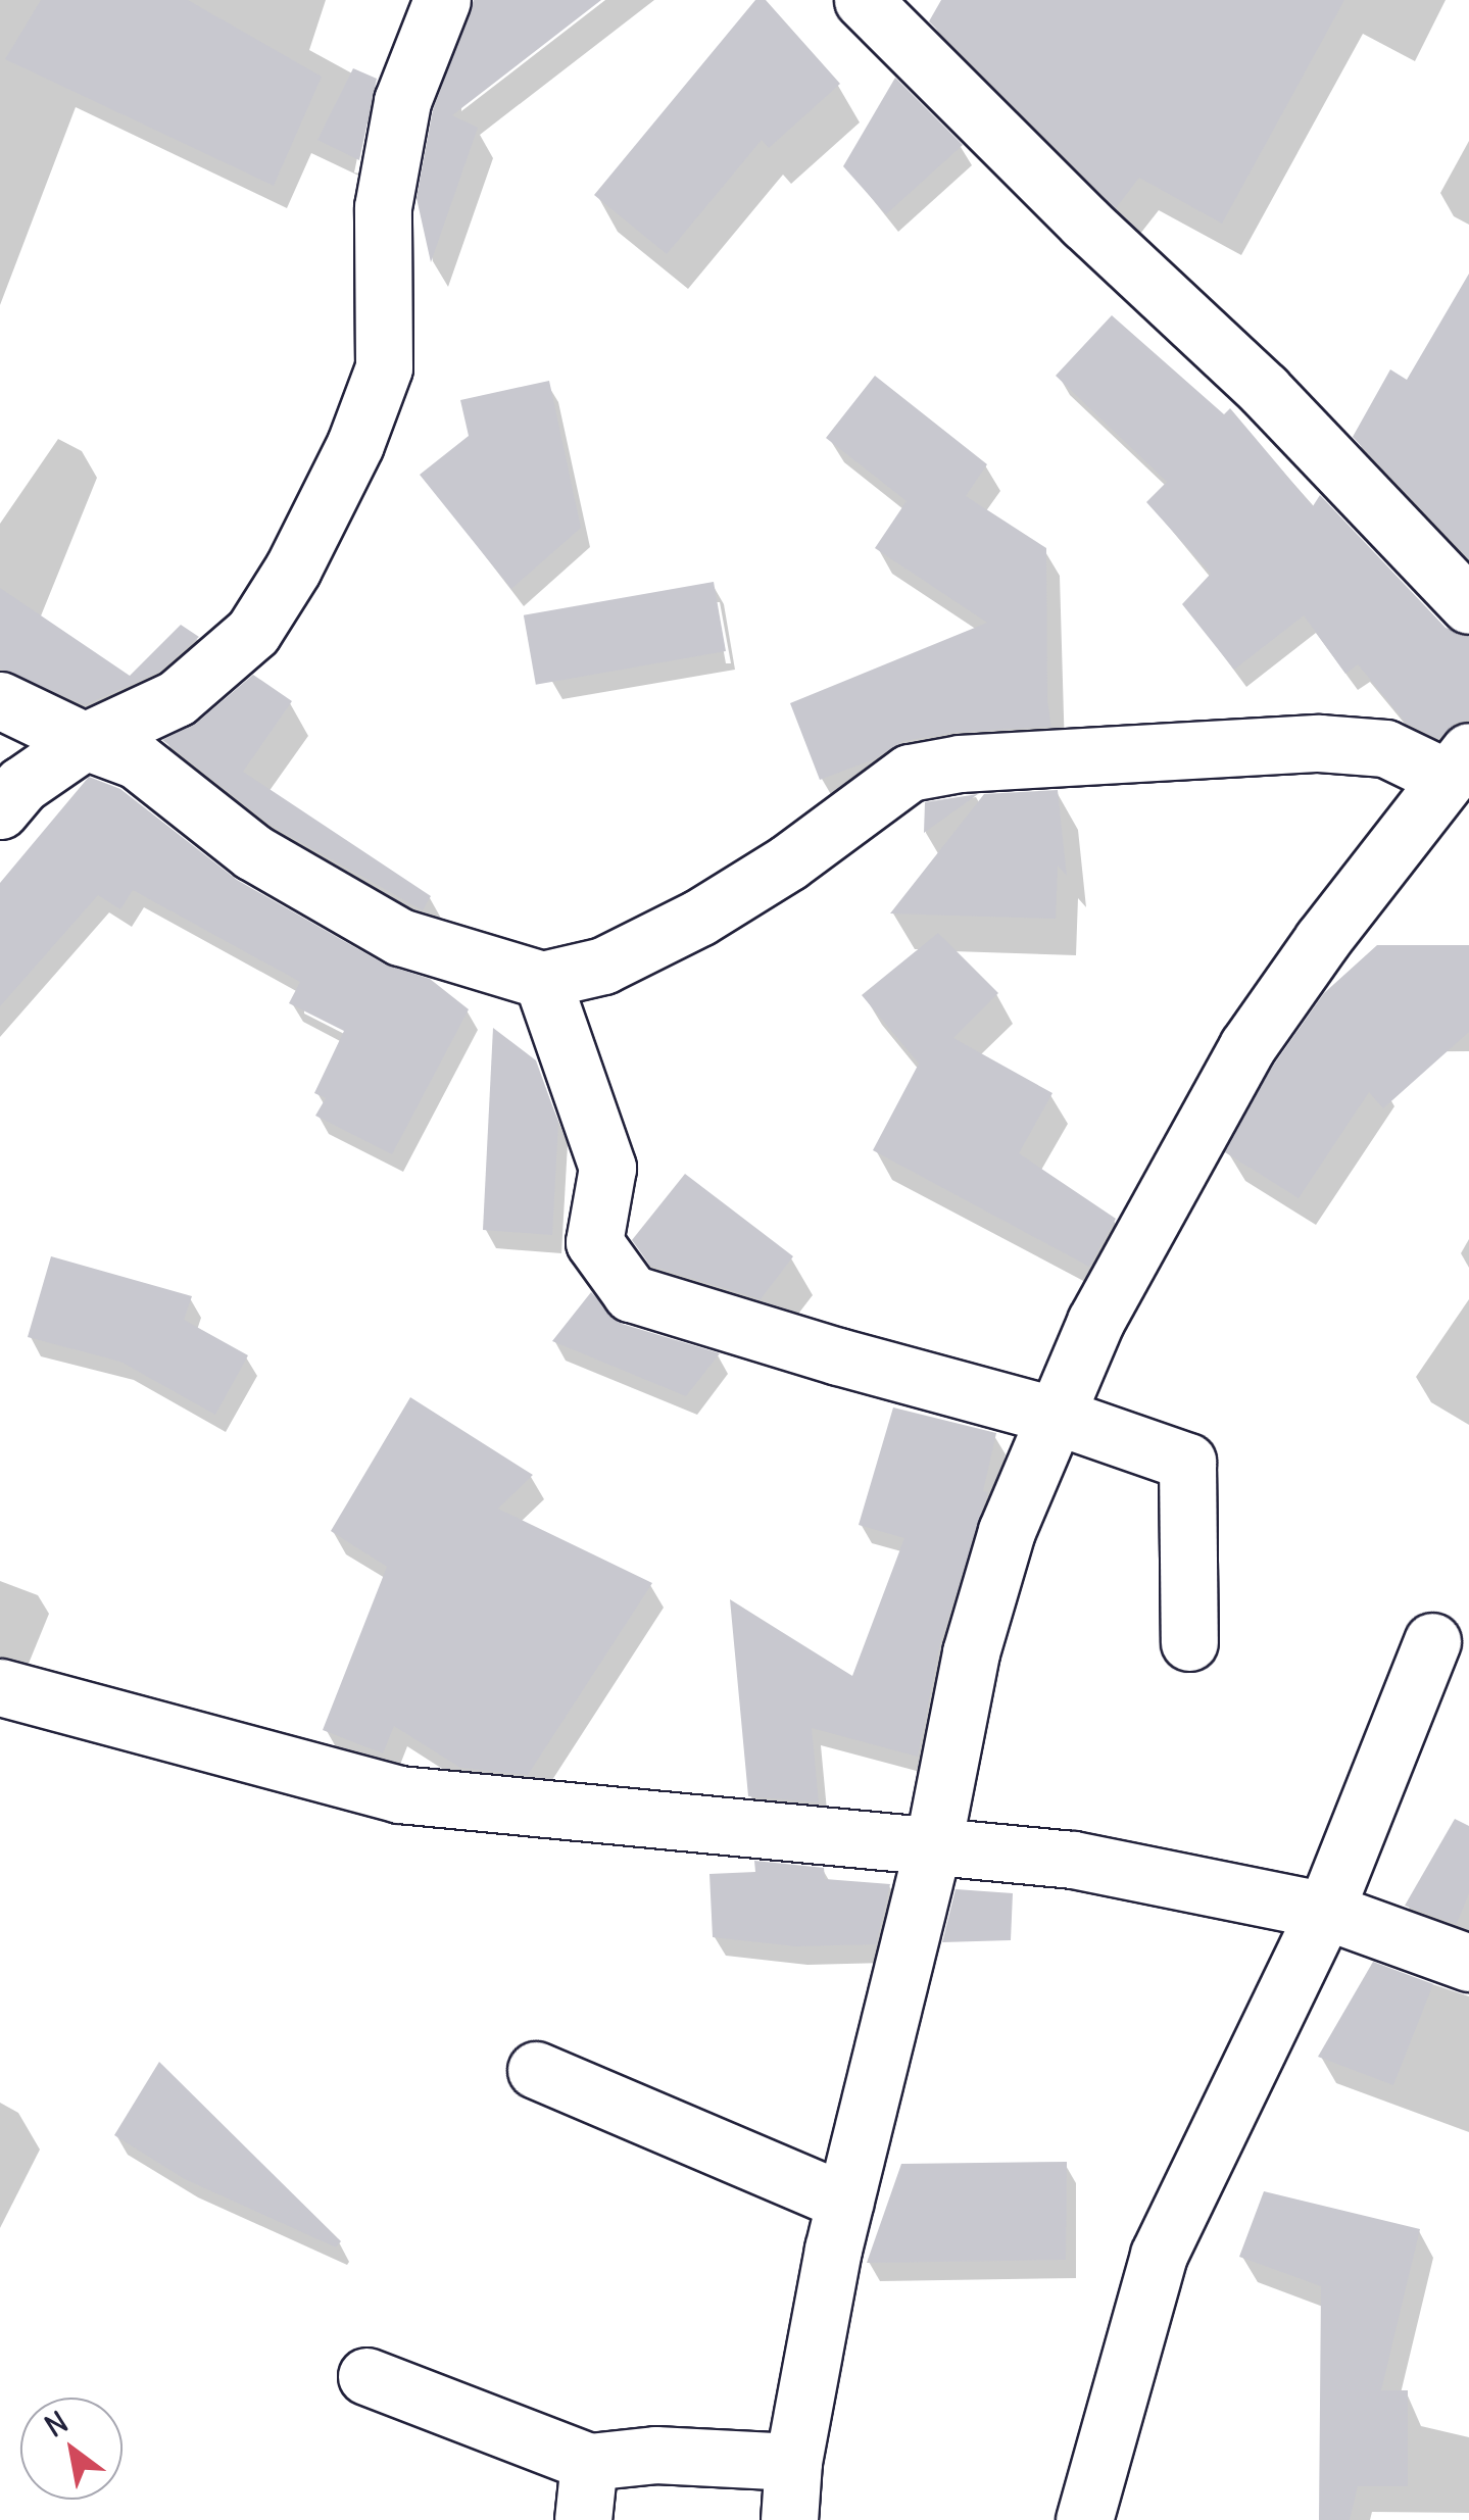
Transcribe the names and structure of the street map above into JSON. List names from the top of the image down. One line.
{"north":"top left"}
